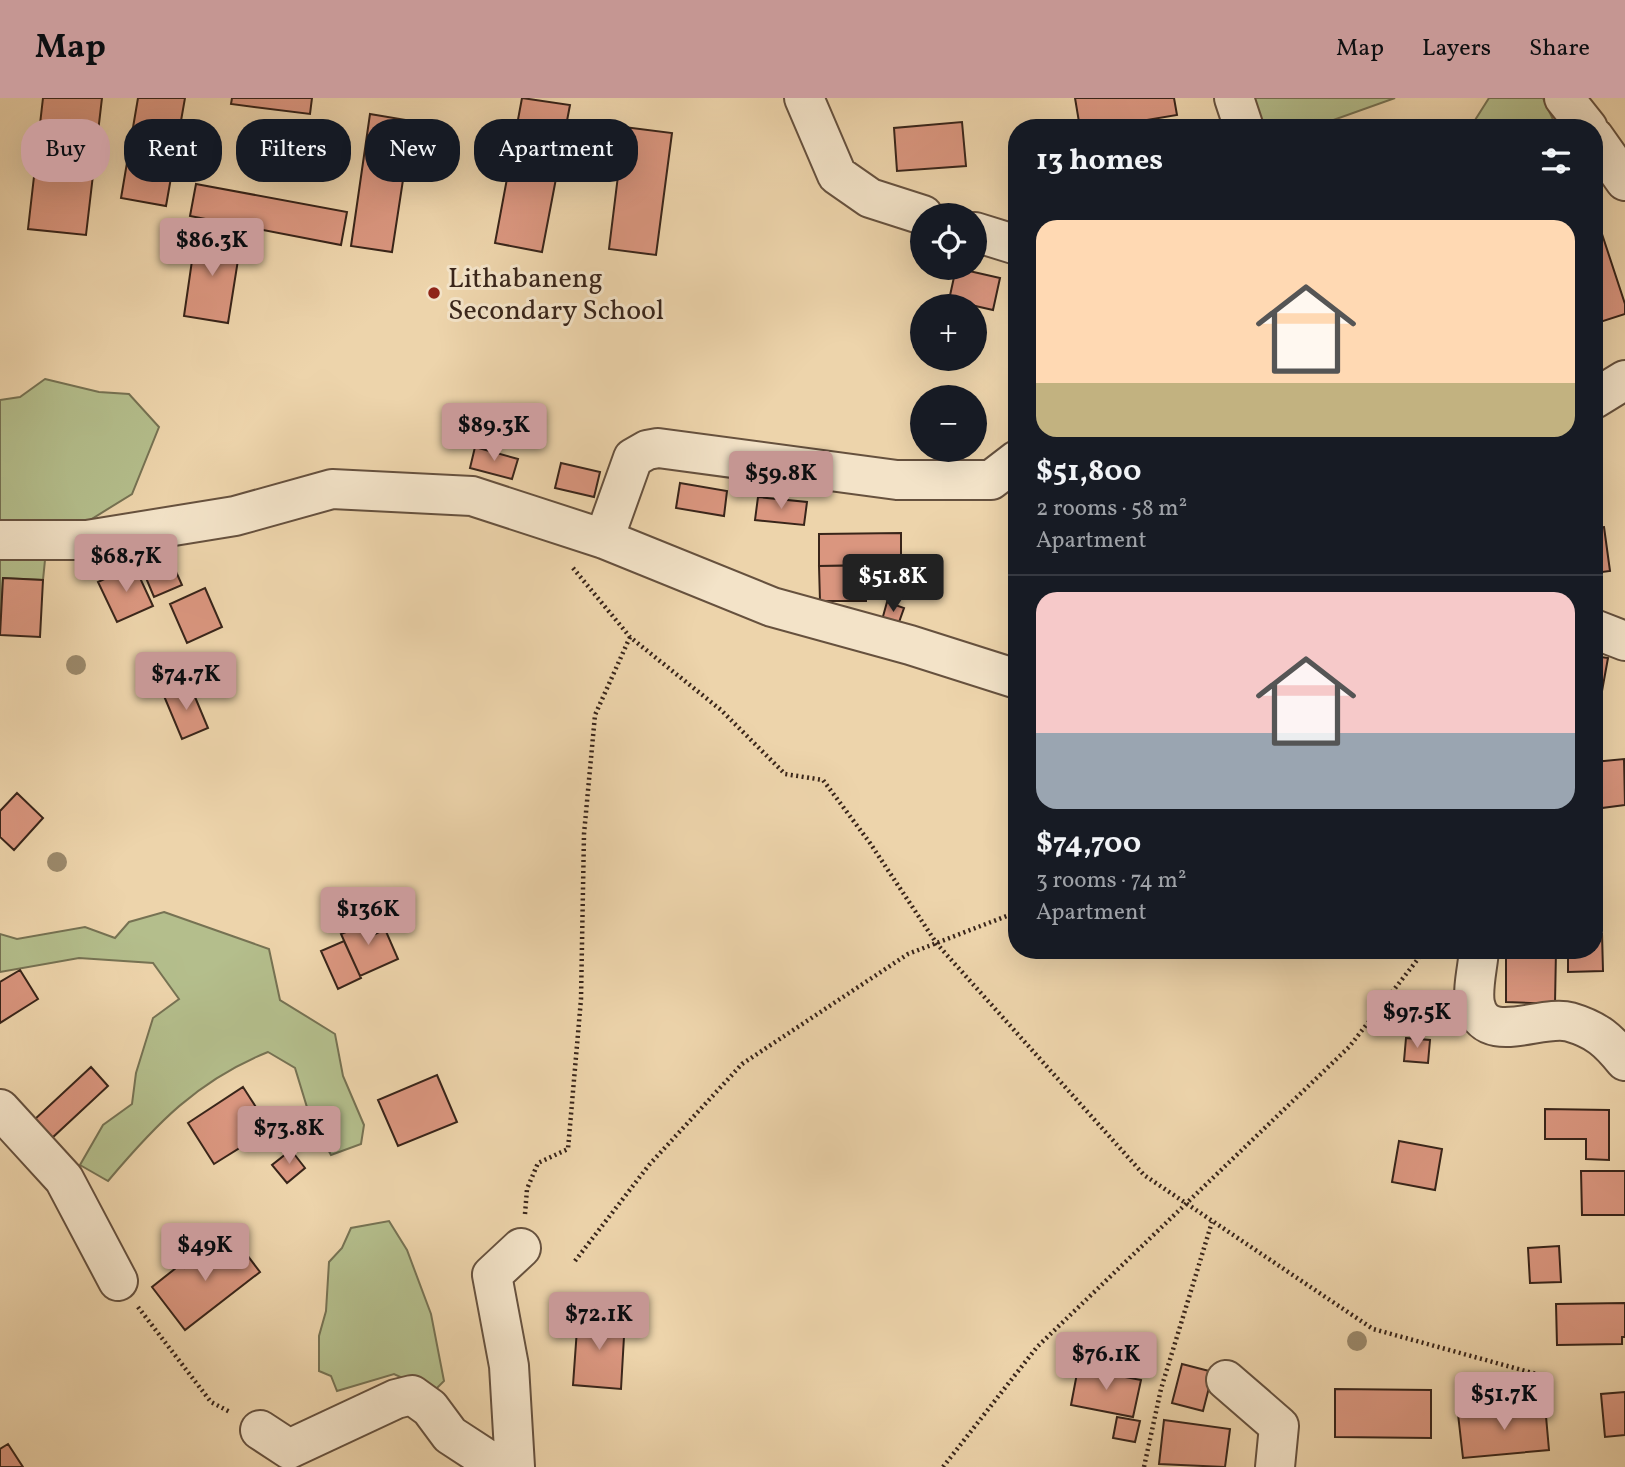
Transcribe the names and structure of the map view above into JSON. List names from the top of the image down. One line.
{"places":["Lithabaneng Secondary School"],"page":{"header":"Map","nav":["Map","Layers","Share"],"chip":["Buy","Rent","Filters","New","Apartment"],"heading":"13 homes","map_buttons":["+","−"],"list":[{"name":"$51,800","note":"2 rooms · 58 m² · Apartment"},{"name":"$74,700","note":"3 rooms · 74 m² · Apartment"}],"price":["$86.3K","$89.3K","$59.8K","$68.7K","$51.8K","$74.7K","$136K","$97.5K","$73.8K","$49K","$72.1K","$76.1K","$51.7K"]}}
